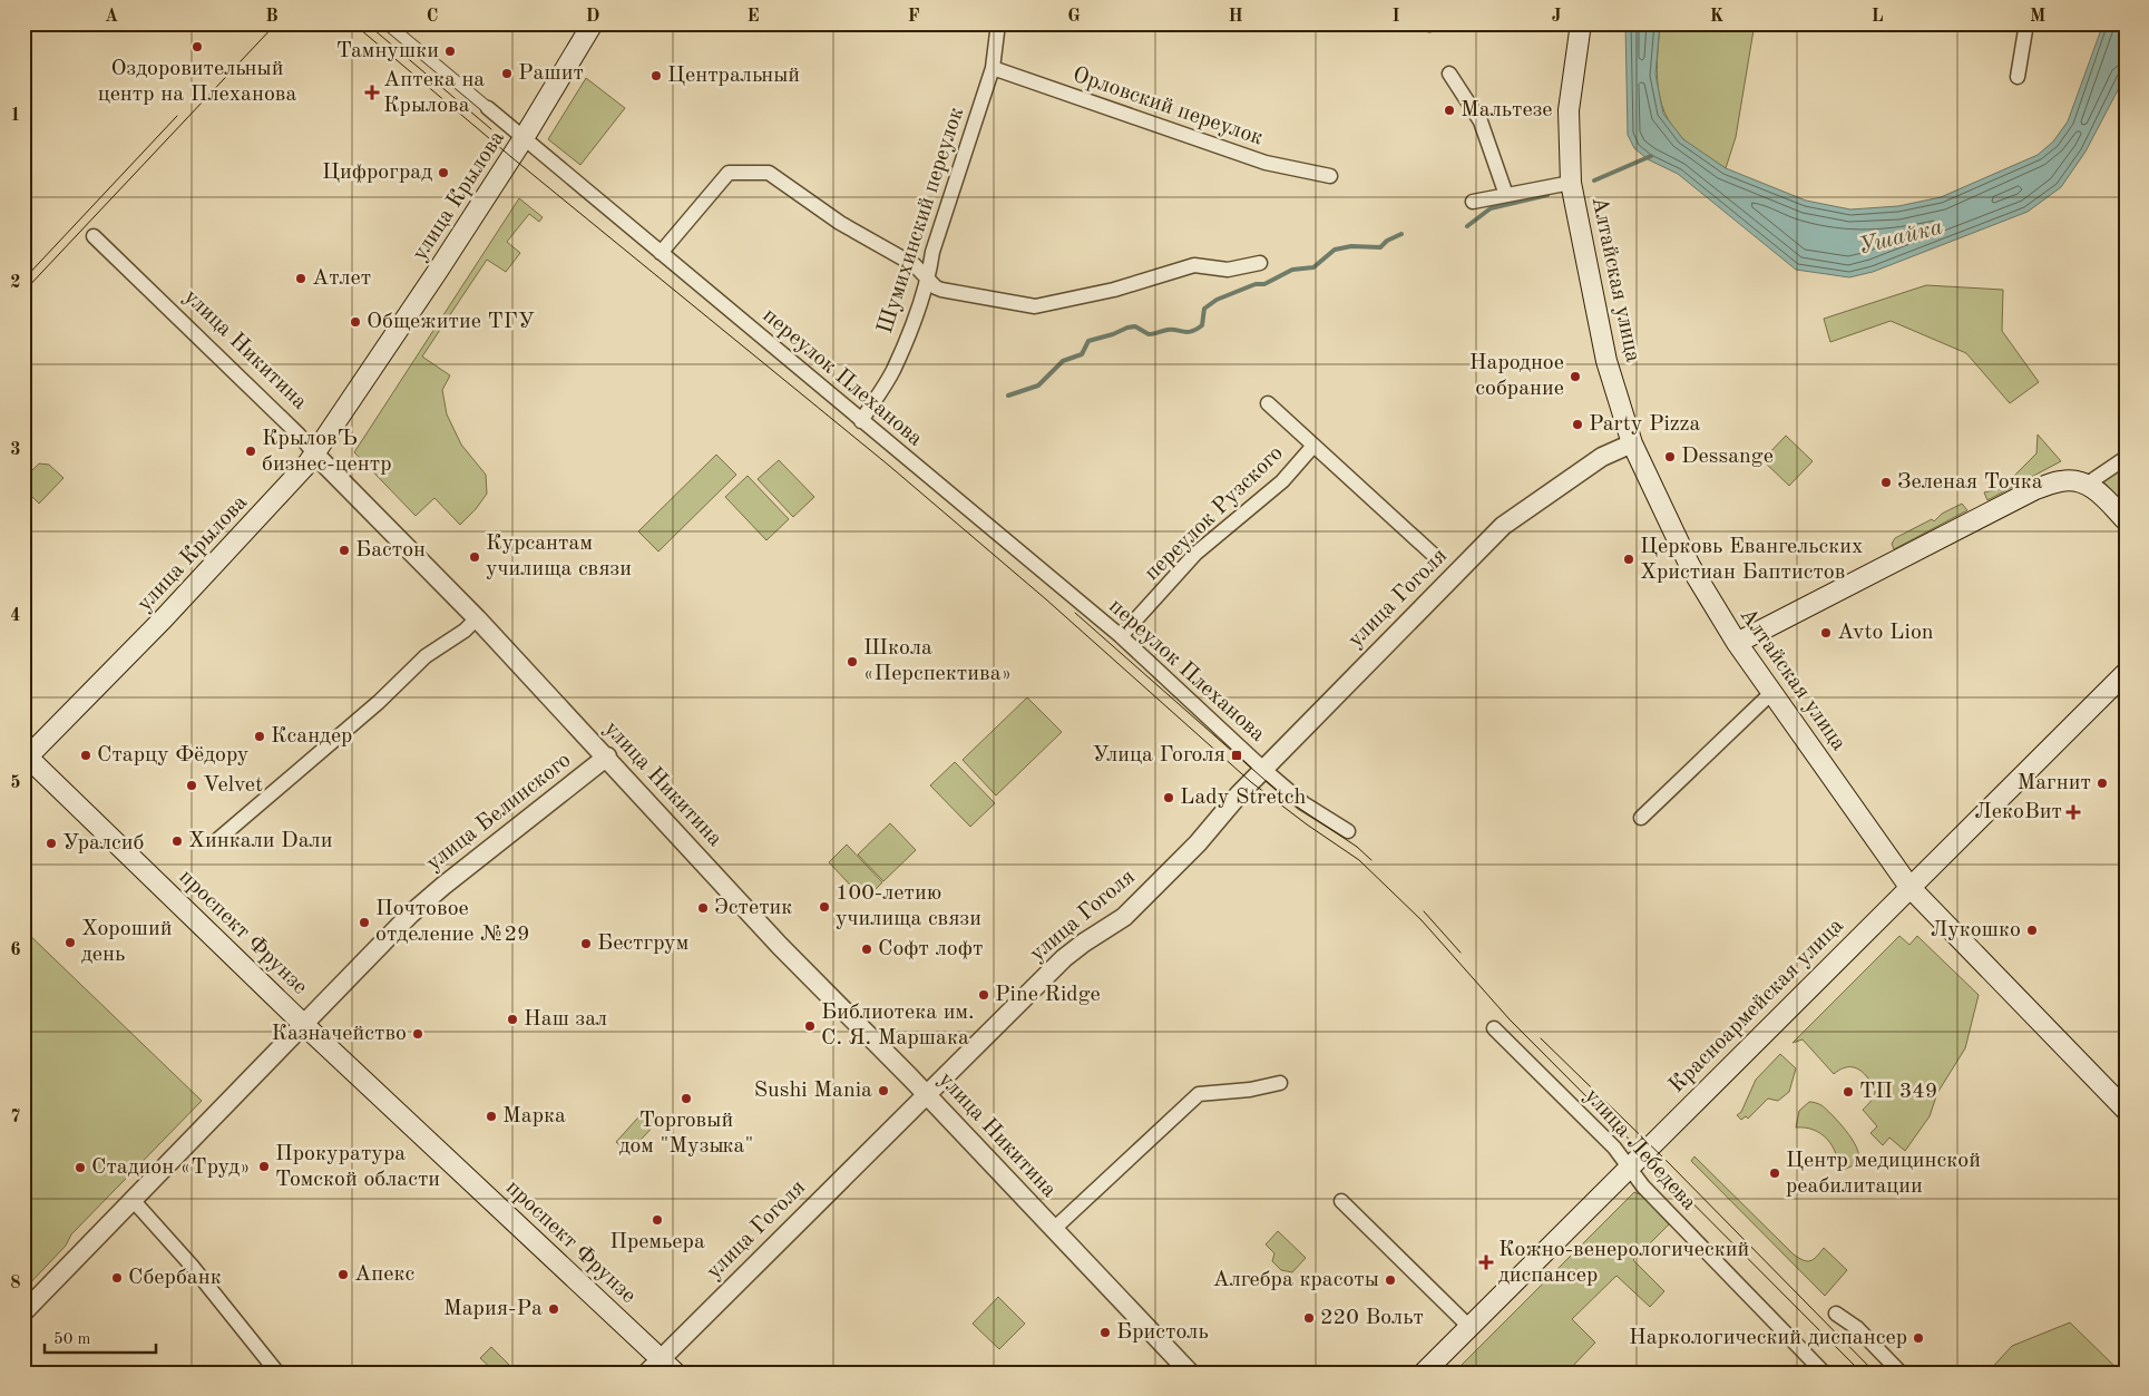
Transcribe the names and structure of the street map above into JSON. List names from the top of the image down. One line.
{"streets":{"main road":["улица Крылова","Алтайская улица","проспект Фрунзе","Красноармейская улица"],"street":["Орловский переулок","Шумихинский переулок","улица Никитина","переулок Плеханова","переулок Рузского","улица Гоголя","улица Белинского","улица Лебедева"]},"crossings":[["Орловский переулок","Шумихинский переулок"],["улица Крылова","улица Никитина"],["улица Крылова","переулок Плеханова"],["улица Крылова","проспект Фрунзе"],["Шумихинский переулок","переулок Плеханова"],["Алтайская улица","улица Гоголя"],["Алтайская улица","Красноармейская улица"],["улица Никитина","улица Гоголя"],["улица Никитина","улица Белинского"],["переулок Плеханова","переулок Рузского"],["переулок Плеханова","улица Гоголя"],["улица Гоголя","проспект Фрунзе"],["улица Белинского","проспект Фрунзе"],["Красноармейская улица","улица Лебедева"]],"water":["Ушайка"],"places":{"other":["Оздоровительный центр на Плеханова","Тамнушки","Рашит","Центральный","Мальтезе","Цифроград","Атлет","Общежитие ТГУ","Народное собрание","Party Pizza","КрыловЪ бизнес-центр","Dessange","Зеленая Точка","Бастон","Курсантам училища связи","Церковь Евангельских Христиан Баптистов","Avto Lion","Школа «Перспектива»","Ксандер","Старцу Фёдору","Магнит","Velvet","Lady Stretch","Хинкали Dали","Уралсиб","100-летию училища связи","Эстетик","Почтовое отделение №29","Лукошко","Хороший день","Бестгрум","Софт лофт","Pine Ridge","Наш зал","Библиотека им. С. Я. Маршака","Казначейство","Sushi Mania","ТП 349","Торговый дом \"Музыка\"","Марка","Прокуратура Томской области","Стадион «Труд»","Центр медицинской реабилитации","Премьера","Апекс","Сбербанк","Алгебра красоты","Мария-Ра","220 Вольт","Бристоль","Наркологический диспансер"],"health":["Аптека на Крылова","ЛекоВит","Кожно-венерологический диспансер"],"transit":["Улица Гоголя"]},"scale_bar":"50 m","grid":{"columns":["A","B","C","D","E","F","G","H","I","J","K","L","M"],"rows":["1","2","3","4","5","6","7","8"]}}
